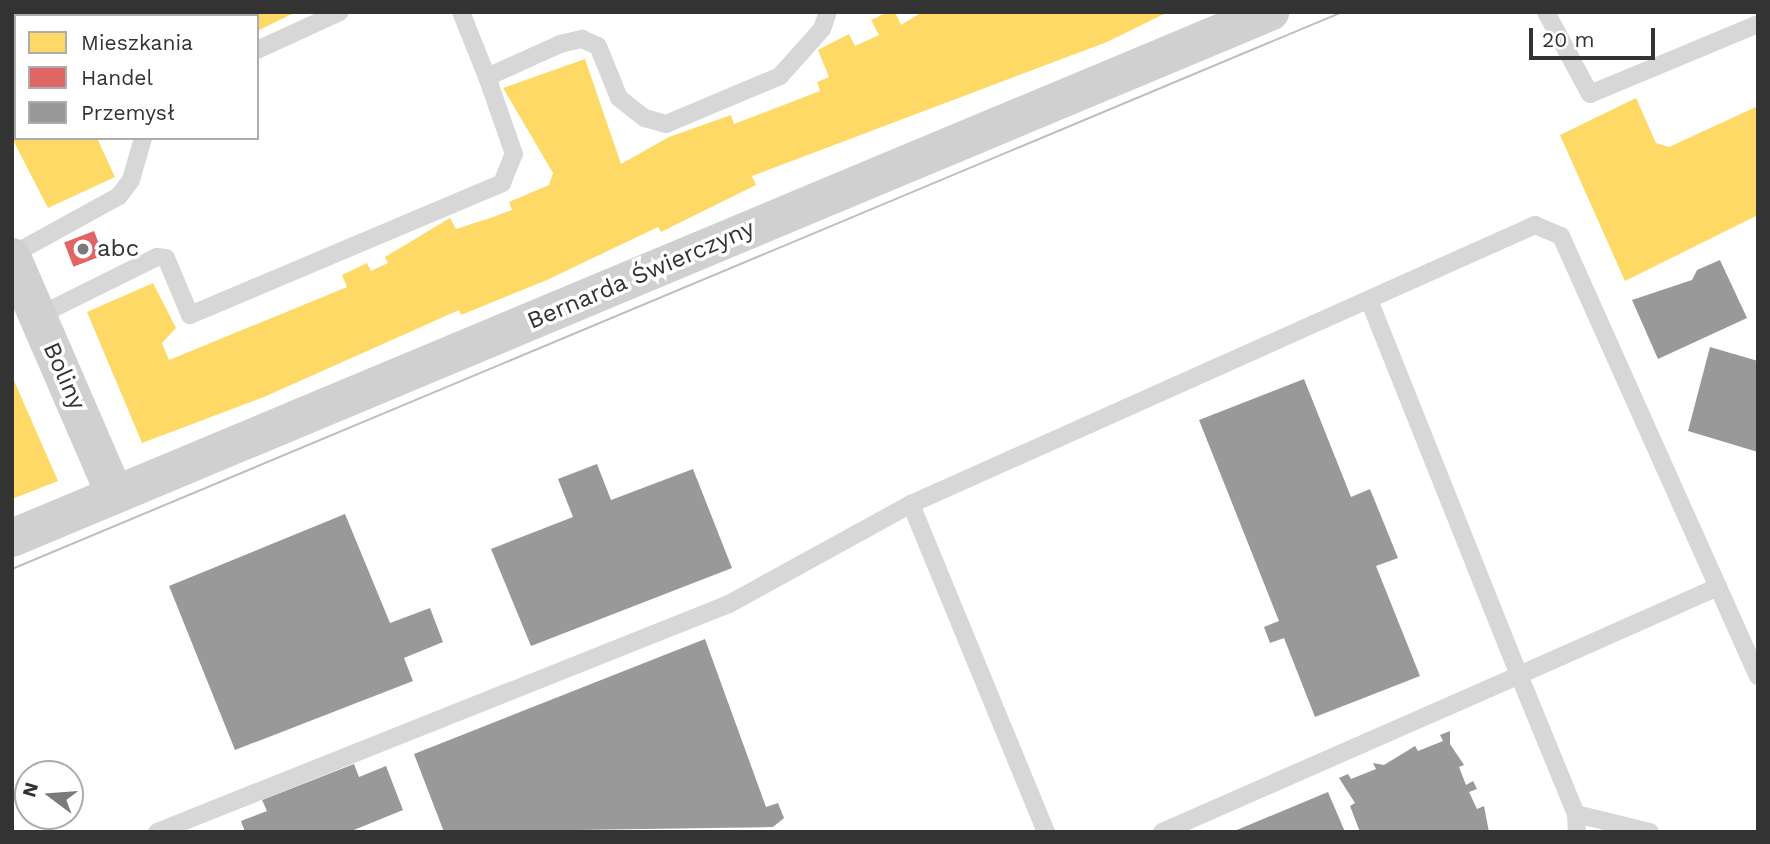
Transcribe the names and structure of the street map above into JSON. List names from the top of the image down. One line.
{"streets":{"street":["Bernarda Świerczyny","Boliny"]},"crossings":[["Bernarda Świerczyny","Boliny"]],"places":["abc"],"legend":["Mieszkania","Handel","Przemysł"],"scale_bar":"20 m","north":"left"}
